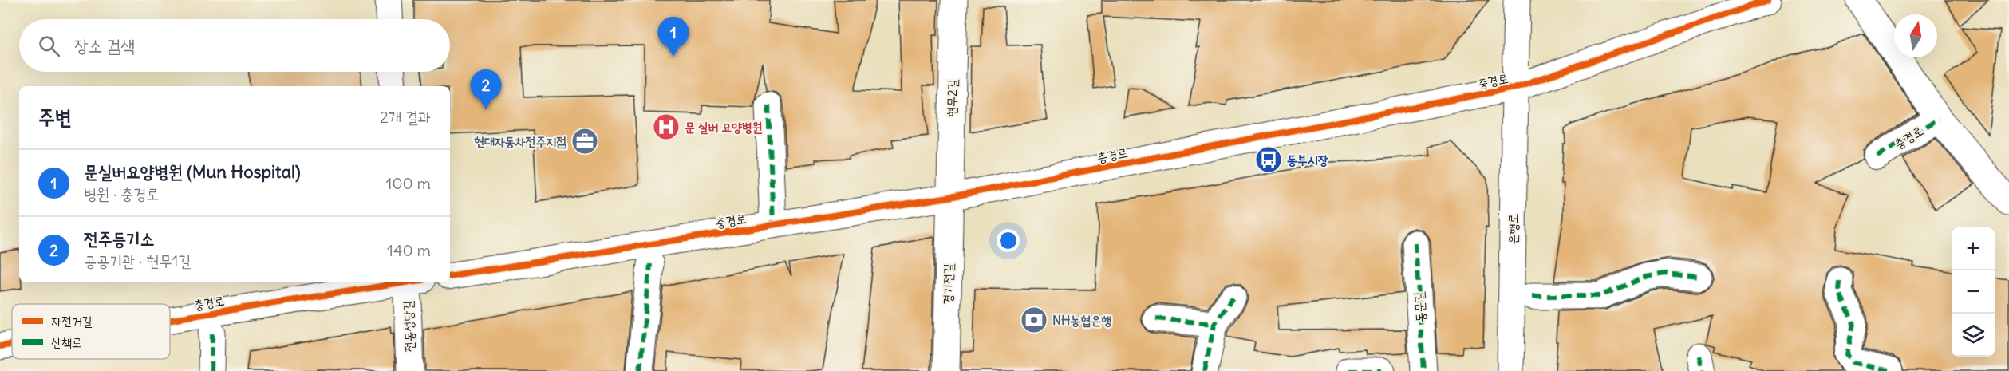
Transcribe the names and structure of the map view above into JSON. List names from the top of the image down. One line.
{"streets":{"street":["충경로","현무2길","은행로","경기전길","동문길","전동성당길"]},"crossings":[["충경로","현무2길"],["충경로","은행로"],["충경로","경기전길"],["현무2길","경기전길"]],"places":{"hospital":["문 실버 요양병원"],"office":["현대자동차전주지점"],"bus stop":["동부시장"],"bank":["NH농협은행"]},"legend":["자전거길","산책로"],"north":"top","page":{"pins":["1","2"],"search":"장소 검색","heading":["주변","2개 결과"],"list":[{"mark":"1","name":"문실버요양병원 (Mun Hospital)","note":"병원 · 충경로","value":"100 m"},{"mark":"2","name":"전주등기소","note":"공공기관 · 현무1길","value":"140 m"}],"map_buttons":["+","−"]}}
